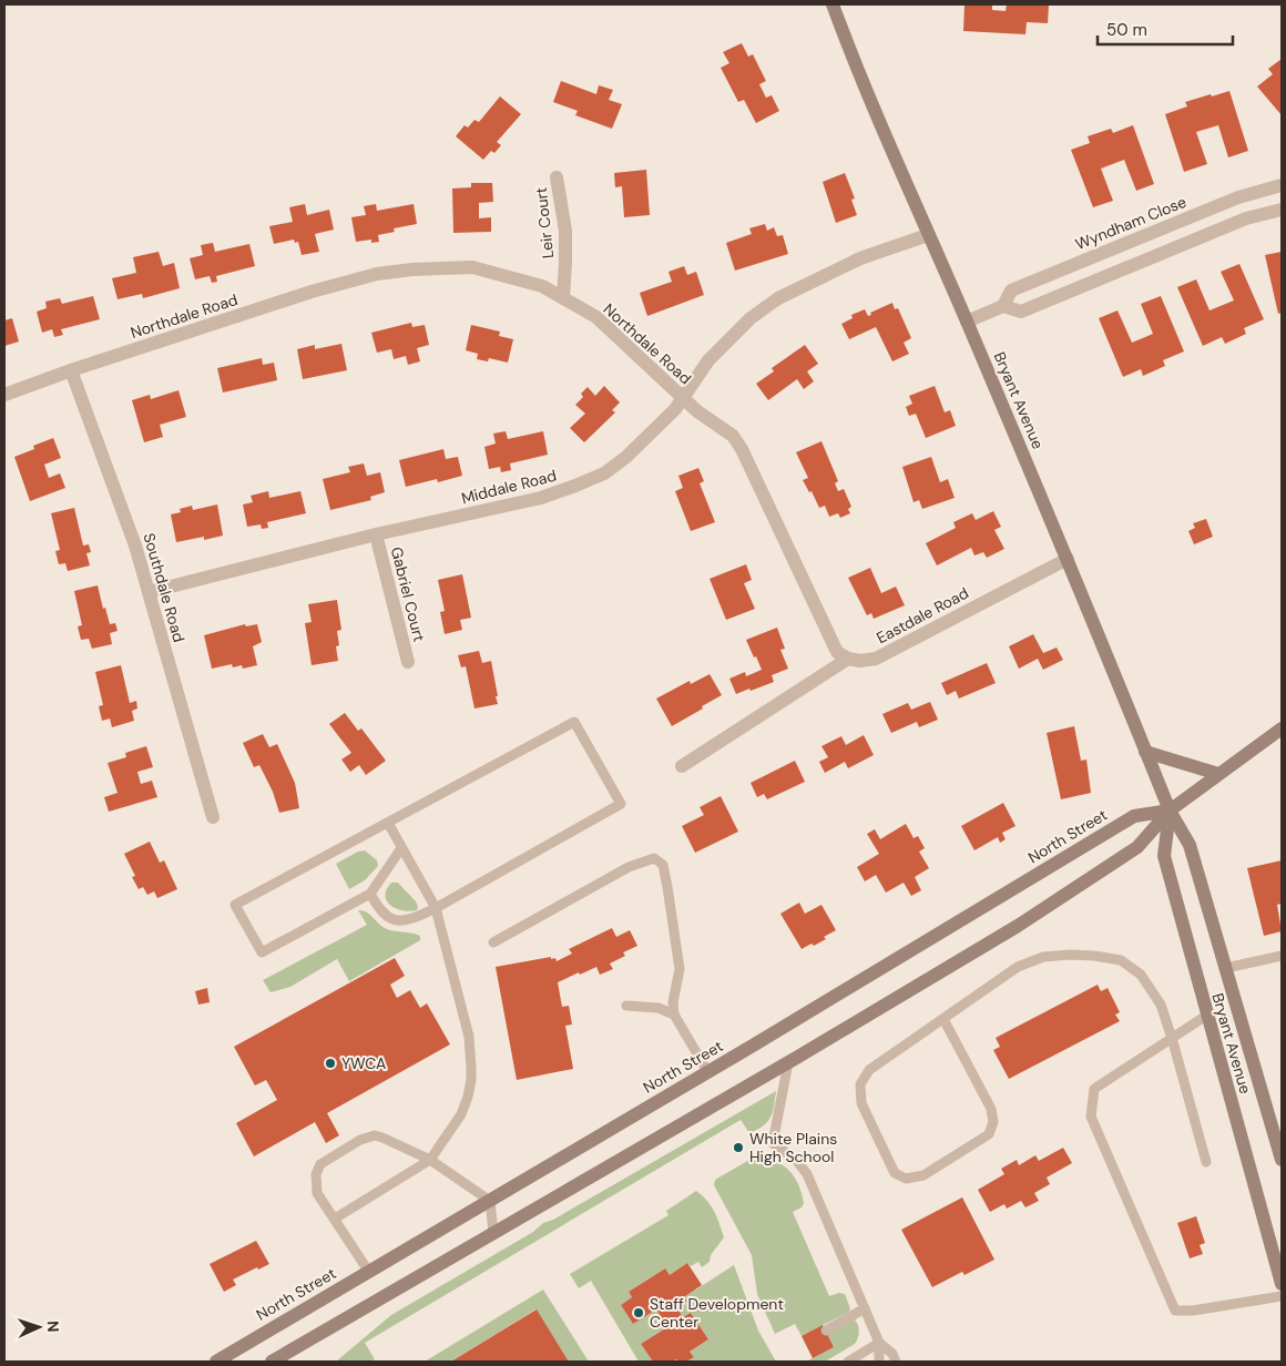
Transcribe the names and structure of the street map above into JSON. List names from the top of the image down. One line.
{"streets":{"main road":["Bryant Avenue","North Street"],"street":["Leir Court","Wyndham Close","Northdale Road","Middale Road","Southdale Road","Gabriel Court","Eastdale Road"]},"crossings":[["Leir Court","Northdale Road"],["Wyndham Close","Bryant Avenue"],["Northdale Road","Middale Road"],["Northdale Road","Southdale Road"],["Northdale Road","Eastdale Road"],["Bryant Avenue","Middale Road"],["Bryant Avenue","Eastdale Road"],["Bryant Avenue","North Street"],["Middale Road","Southdale Road"],["Middale Road","Gabriel Court"]],"places":["YWCA","White Plains High School","Staff Development Center"],"scale_bar":"50 m","north":"right"}
